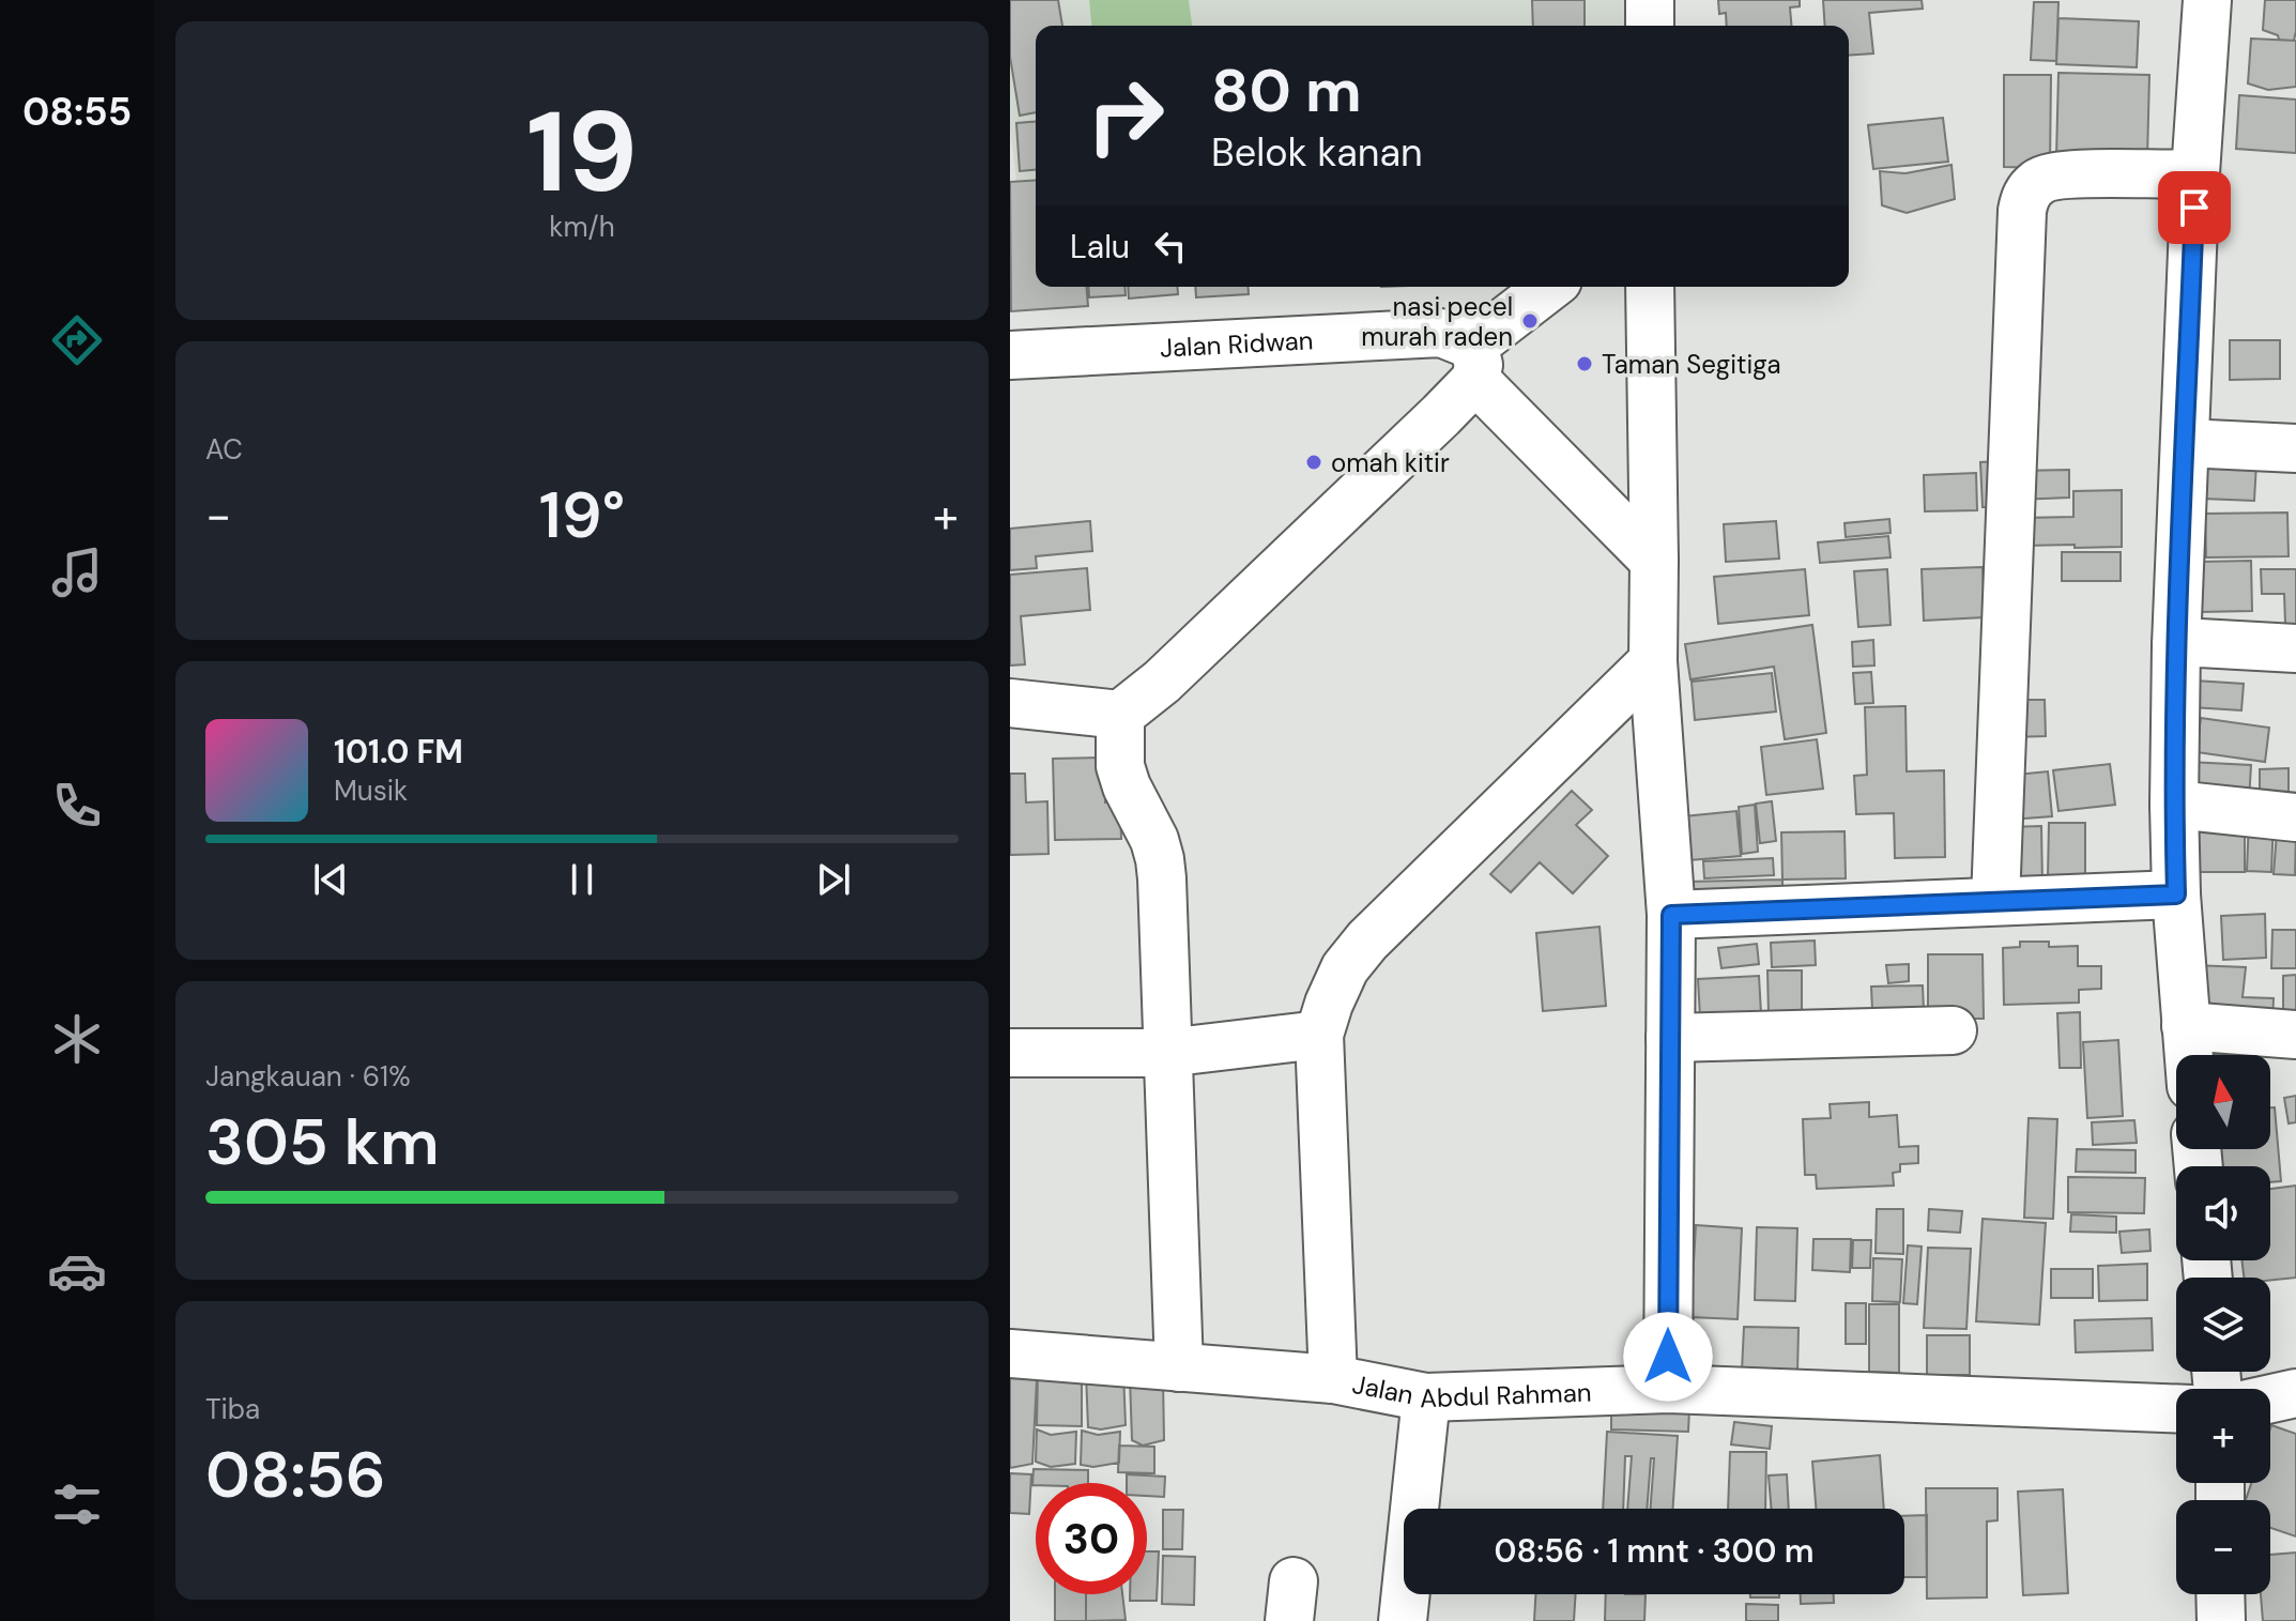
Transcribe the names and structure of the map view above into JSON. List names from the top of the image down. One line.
{"streets":{"street":["Jalan Ridwan","Jalan Abdul Rahman"]},"places":["nasi pecel murah raden","Taman Segitiga","omah kitir"],"north":"top","page":{"tabs":"08:55","tile":[["19","km/h"],"AC",["Jangkauan · 61%","305 km"],["Tiba","08:56"]],"turn":["80 m","Belok kanan"],"then":"Lalu","heat":["−","19°","+"],"song":["101.0 FM","Musik"],"map_buttons":["+","−"],"limit":"30","trip":"08:56 · 1 mnt · 300 m"}}
